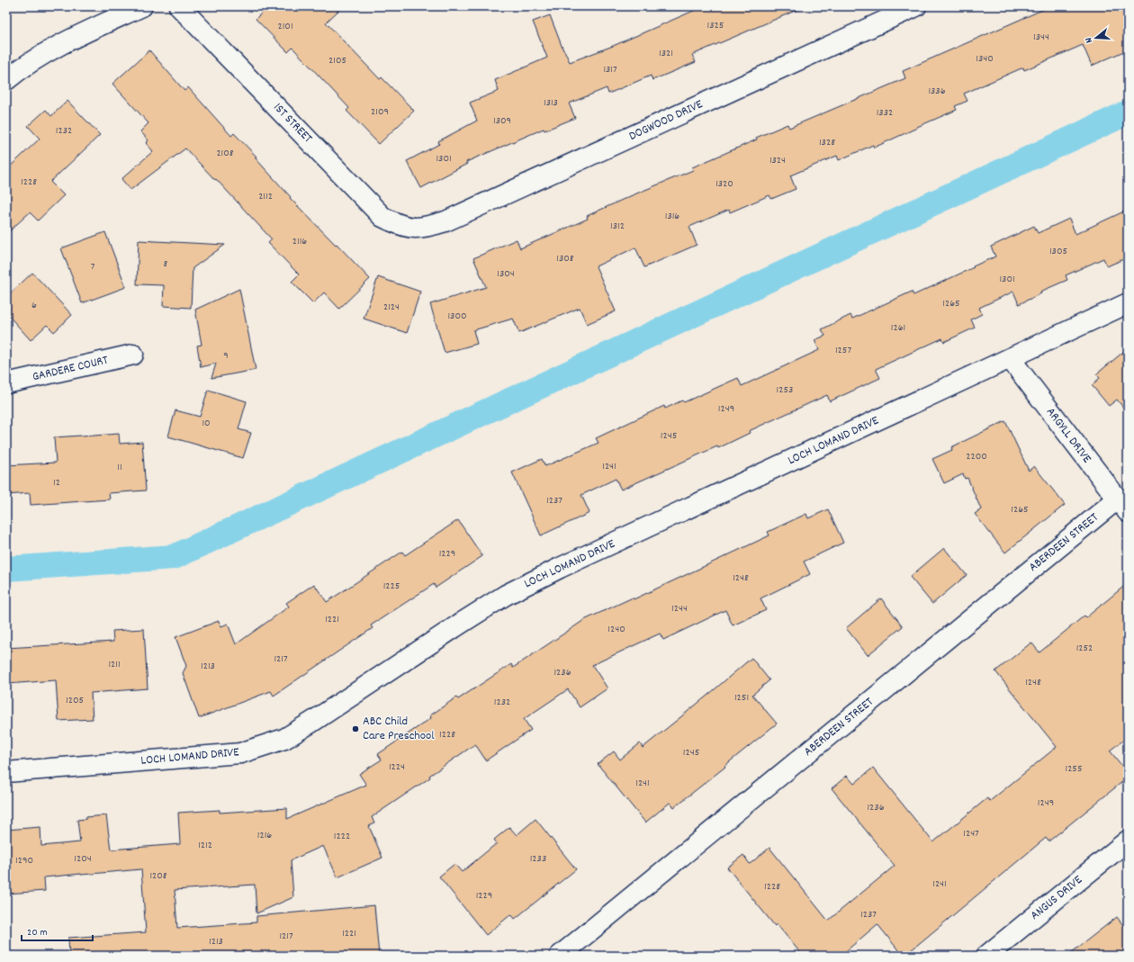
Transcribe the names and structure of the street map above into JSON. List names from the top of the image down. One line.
{"streets":{"street":["DOGWOOD DRIVE","1ST STREET","GARDERE COURT","ARGYLL DRIVE","LOCH LOMAND DRIVE","ABERDEEN STREET","ANGUS DRIVE"]},"crossings":[["DOGWOOD DRIVE","1ST STREET"],["ARGYLL DRIVE","LOCH LOMAND DRIVE"],["ARGYLL DRIVE","ABERDEEN STREET"]],"places":["ABC Child Care Preschool"],"house_numbers":["1325","2101","1344","1321","1340","2105","1317","1336","1313","2109","1332","1309","1232","1328","2108","1301","1324","1228","1320","2112","1316","1312","2116","1305","1308","8","7","1304","1301","1265","6","2124","1300","1261","1257","9","1253","1249","10","1245","2200","1241","11","12","1237","1265","1229","1248","1225","1244","1221","1240","1252","1217","1211","1213","1236","1248","1251","1205","1232","1228","1245","1224","1255","1241","1249","1236","1247","1216","1222","1212","1204","1233","1290","1208","1241","1228","1229","1237","1221","1217","1213"],"scale_bar":"20 m","north":"left"}
